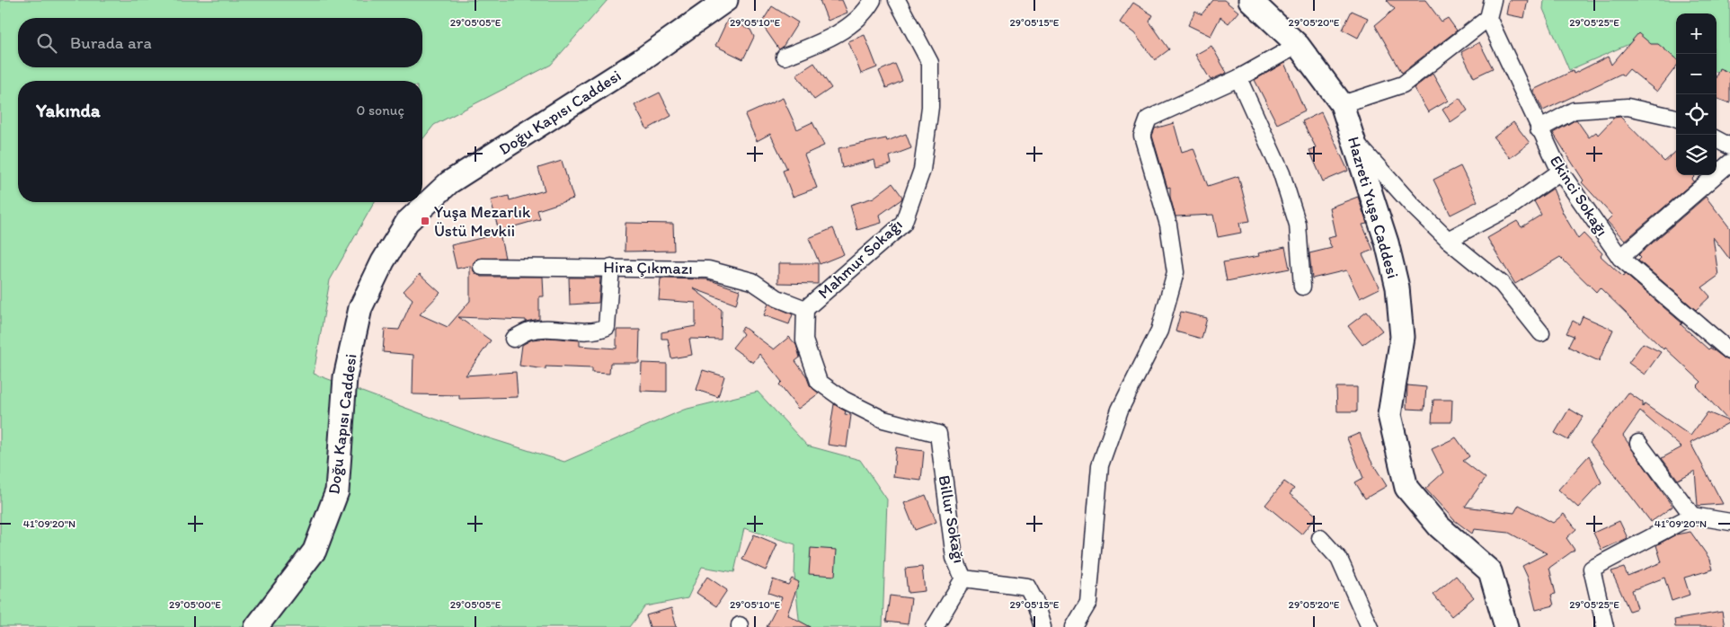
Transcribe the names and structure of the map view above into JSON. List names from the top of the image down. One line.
{"streets":{"street":["Doğu Kapısı Caddesi","Ekinci Sokağı","Hazreti Yuşa Caddesi","Mahmur Sokağı","Hira Çıkmazı","Billur Sokağı"]},"crossings":[["Mahmur Sokağı","Hira Çıkmazı"],["Mahmur Sokağı","Billur Sokağı"],["Hira Çıkmazı","Billur Sokağı"]],"places":{"transit":["Yuşa Mezarlık Üstü Mevkii"]},"page":{"map_buttons":["+","−"],"search":"Burada ara","heading":["Yakında","0 sonuç"]},"coordinates":["29°05'05\"E","29°05'10\"E","29°05'15\"E","29°05'20\"E","29°05'25\"E","41°09'20\"N","29°05'00\"E"]}
